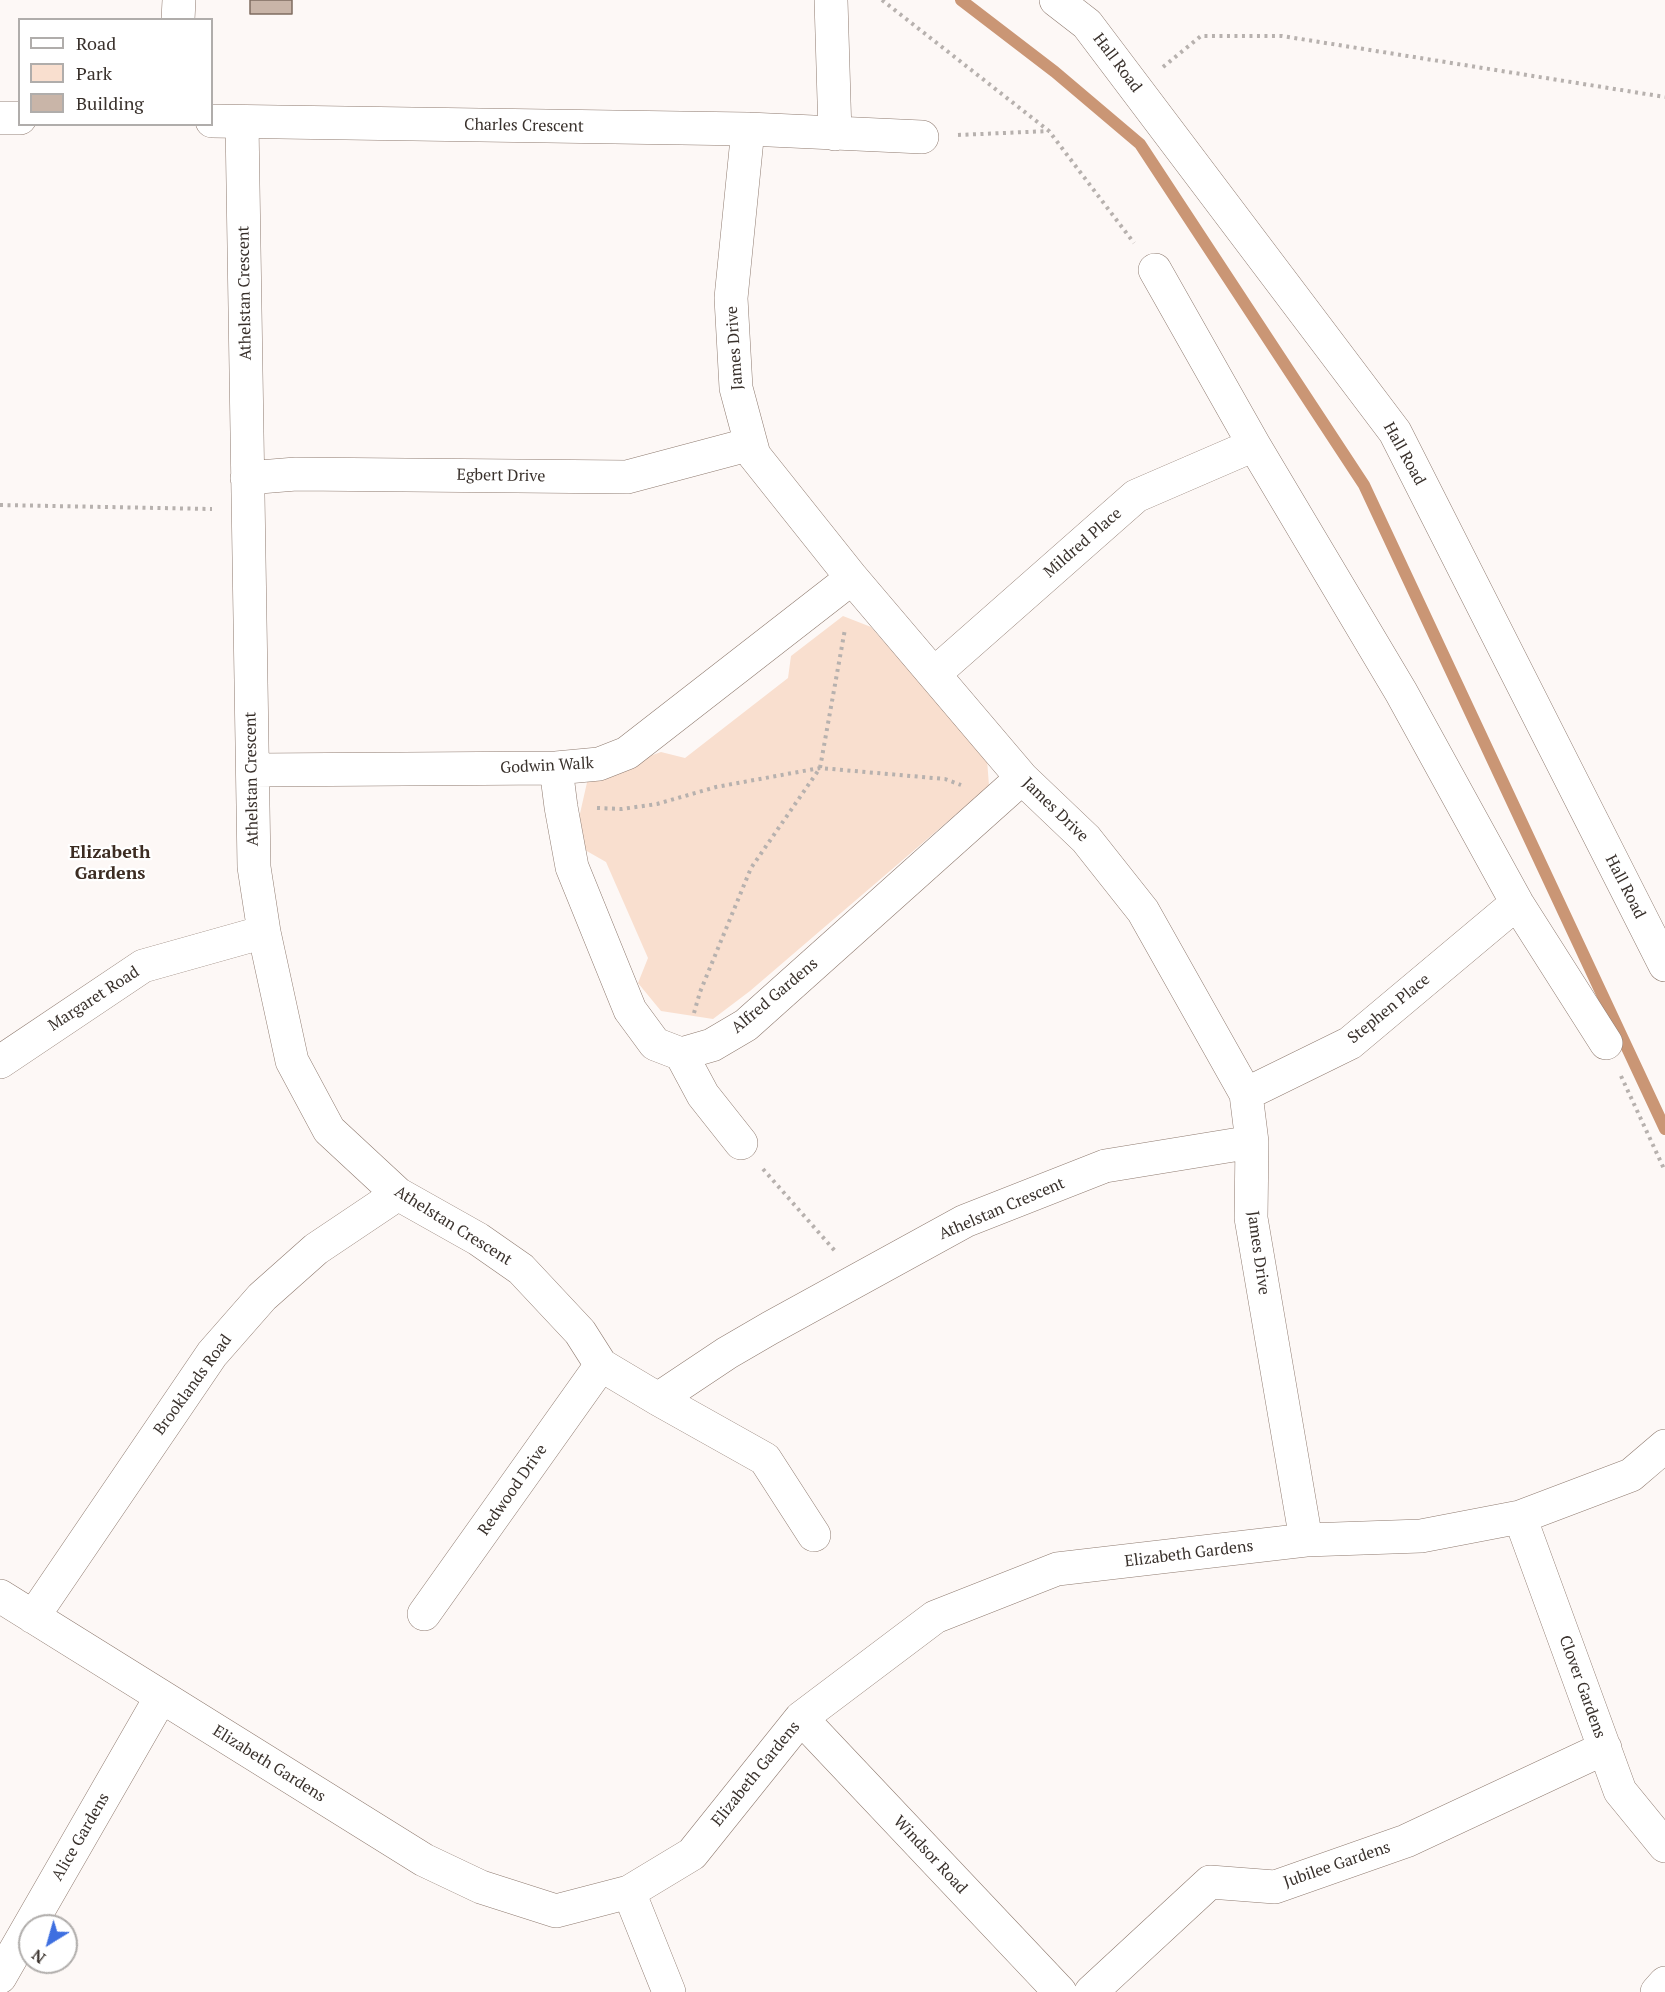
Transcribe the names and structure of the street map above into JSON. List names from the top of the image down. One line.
{"streets":{"street":["Hall Road","Charles Crescent","Athelstan Crescent","James Drive","Egbert Drive","Mildred Place","Godwin Walk","Alfred Gardens","Margaret Road","Stephen Place","Brooklands Road","Redwood Drive","Elizabeth Gardens","Clover Gardens","Alice Gardens","Windsor Road","Jubilee Gardens"]},"crossings":[["Charles Crescent","Athelstan Crescent"],["Charles Crescent","James Drive"],["Athelstan Crescent","James Drive"],["Athelstan Crescent","Egbert Drive"],["Athelstan Crescent","Godwin Walk"],["Athelstan Crescent","Margaret Road"],["Athelstan Crescent","Brooklands Road"],["Athelstan Crescent","Redwood Drive"],["James Drive","Egbert Drive"],["James Drive","Mildred Place"],["James Drive","Godwin Walk"],["James Drive","Alfred Gardens"],["James Drive","Stephen Place"],["James Drive","Elizabeth Gardens"],["Brooklands Road","Elizabeth Gardens"],["Elizabeth Gardens","Clover Gardens"],["Elizabeth Gardens","Alice Gardens"],["Elizabeth Gardens","Windsor Road"],["Clover Gardens","Jubilee Gardens"]],"districts":["Elizabeth Gardens"],"legend":["Road","Park","Building"],"north":"bottom left"}
